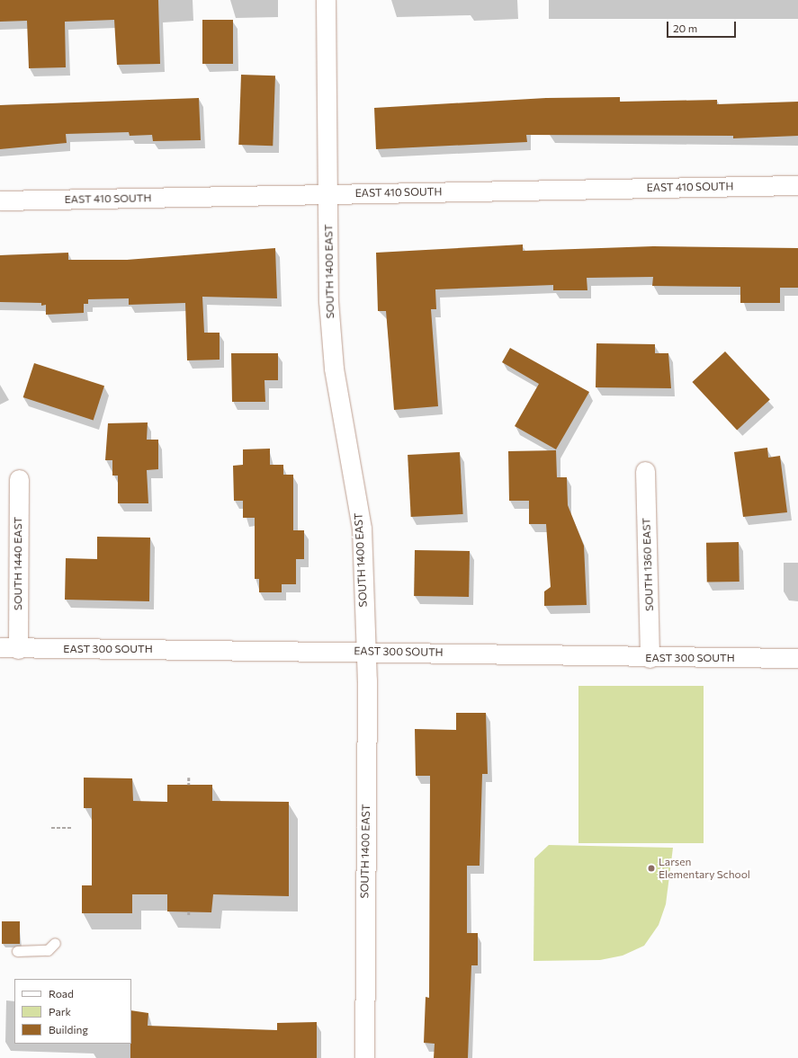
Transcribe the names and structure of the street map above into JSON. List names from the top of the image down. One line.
{"streets":{"street":["EAST 410 SOUTH","SOUTH 1400 EAST","SOUTH 1440 EAST","SOUTH 1360 EAST","EAST 300 SOUTH"]},"crossings":[["EAST 410 SOUTH","SOUTH 1400 EAST"],["SOUTH 1400 EAST","EAST 300 SOUTH"],["SOUTH 1440 EAST","EAST 300 SOUTH"],["SOUTH 1360 EAST","EAST 300 SOUTH"]],"places":["Larsen Elementary School"],"legend":["Road","Park","Building"],"scale_bar":"20 m"}
